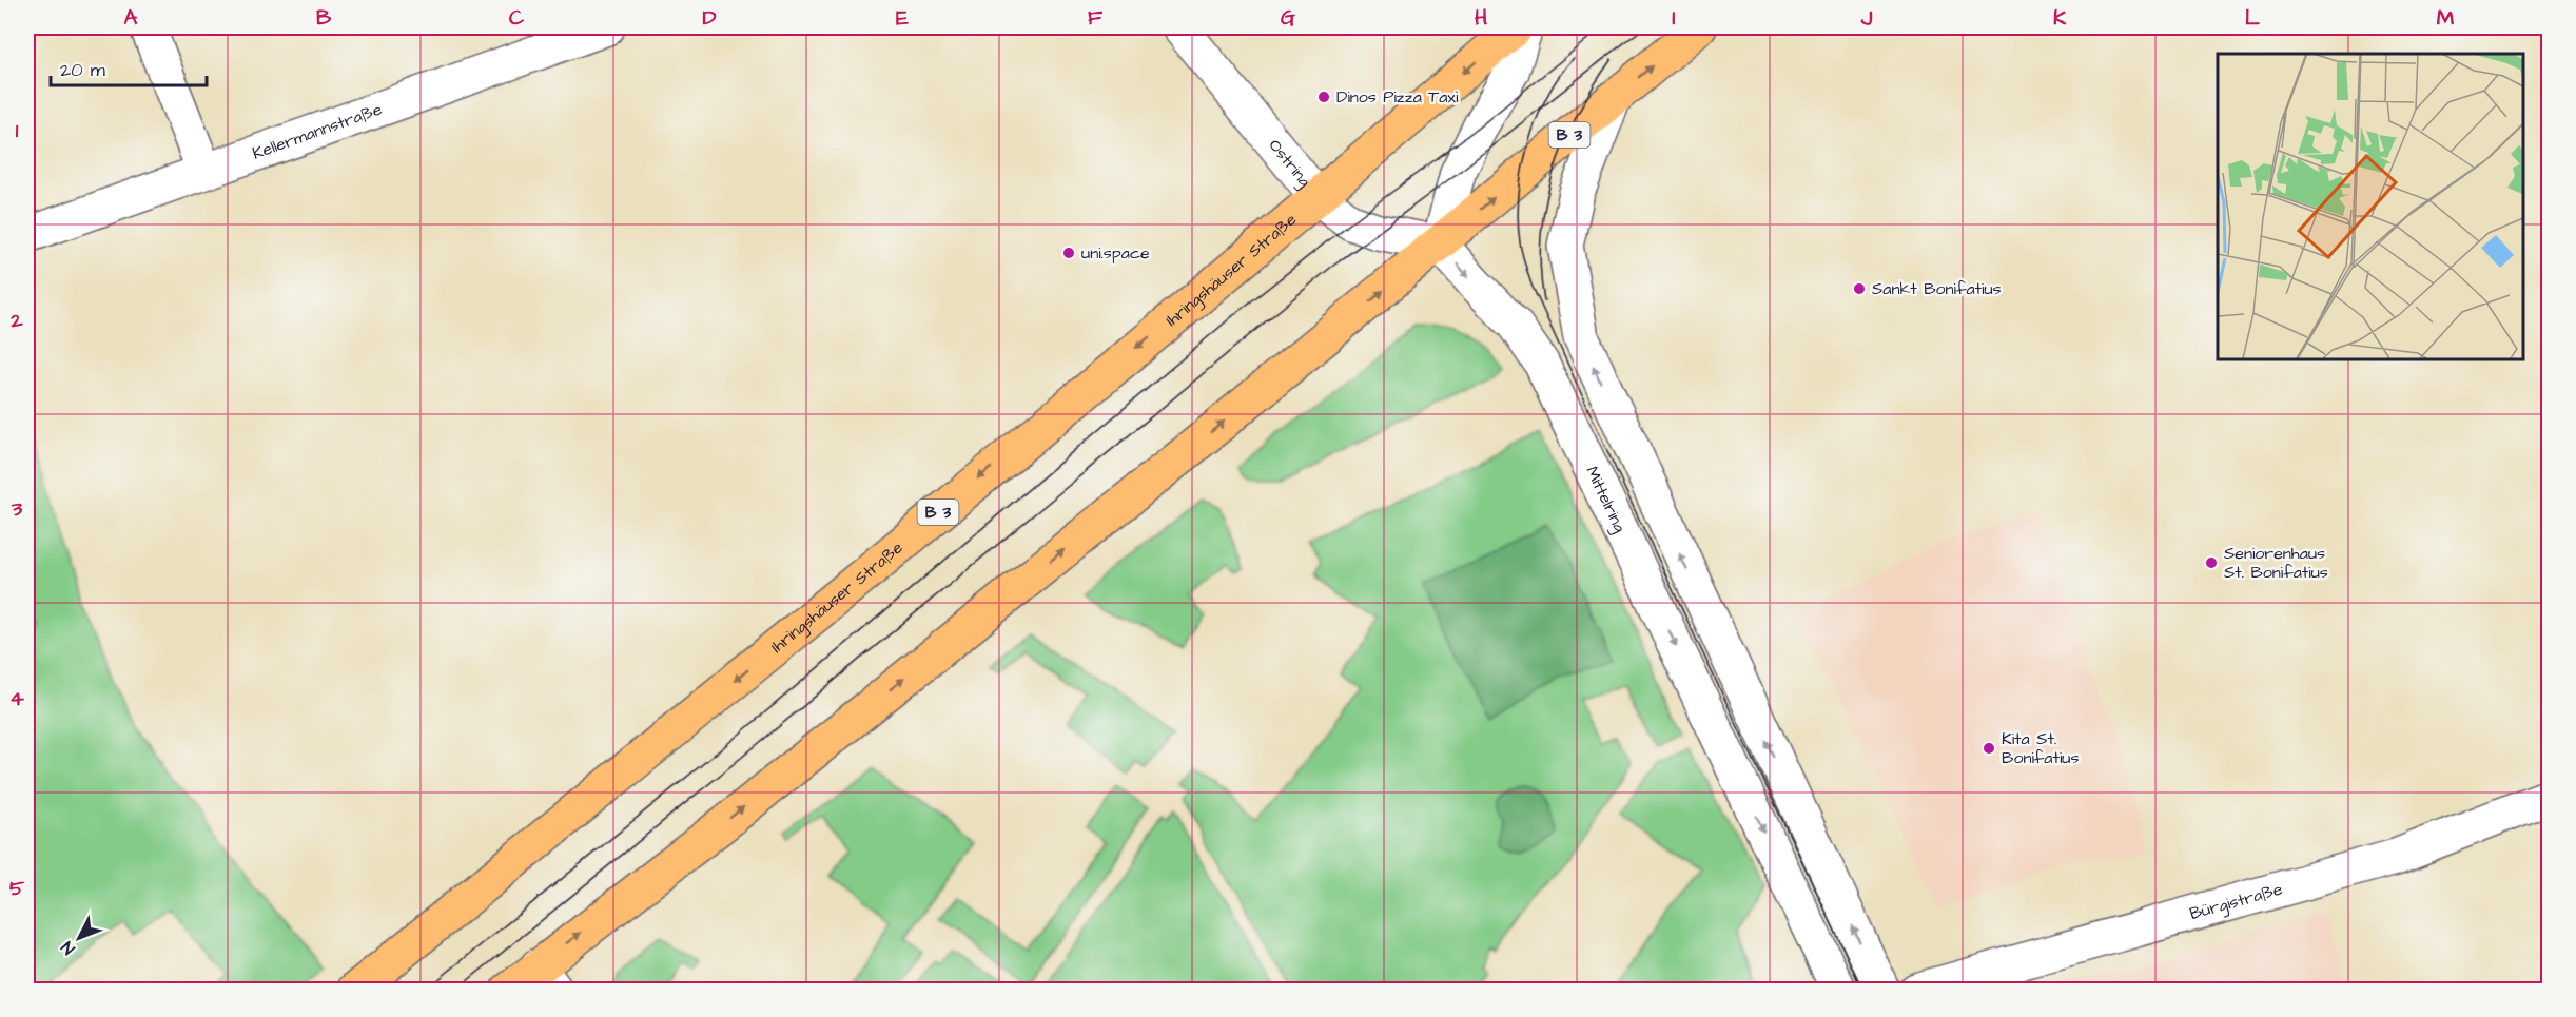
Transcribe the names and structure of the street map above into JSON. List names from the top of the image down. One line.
{"streets":{"main road":["B 3","Ihringshäuser Straße"],"street":["Kellermannstraße","Ostring","Mittelring","Bürgistraße"]},"crossings":[["B 3","Ostring"],["B 3","Mittelring"],["Ostring","Ihringshäuser Straße"],["Ostring","Mittelring"]],"places":["Dinos Pizza Taxi","uni.space","Sankt Bonifatius","Seniorenhaus St. Bonifatius","Kita St. Bonifatius"],"scale_bar":"20 m","north":"bottom left","grid":{"columns":["A","B","C","D","E","F","G","H","I","J","K","L","M"],"rows":["1","2","3","4","5"]}}
